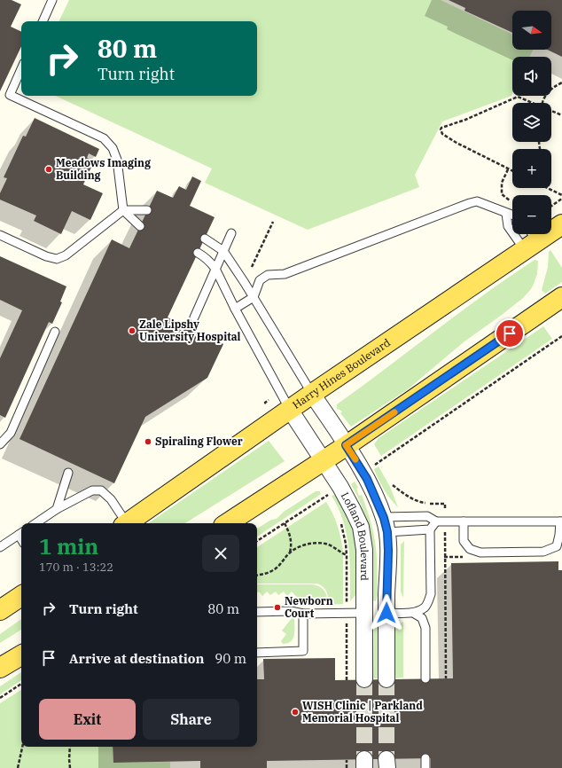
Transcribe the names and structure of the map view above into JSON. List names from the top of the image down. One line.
{"streets":{"main road":["Harry Hines Boulevard"],"street":["Lofland Boulevard"]},"crossings":[["Harry Hines Boulevard","Lofland Boulevard"]],"places":["Meadows Imaging Building","Zale Lipshy University Hospital","Spiraling Flower","Newborn Court","WISH Clinic | Parkland Memorial Hospital"],"north":"right","page":{"map_buttons":["+","−"],"turn":["80 m","Turn right"],"heading":["1 min","170 m · 13:22"],"list":[{"name":"Turn right","value":"80 m"},{"name":"Arrive at destination","value":"90 m"}],"buttons":["Exit","Share"]}}
